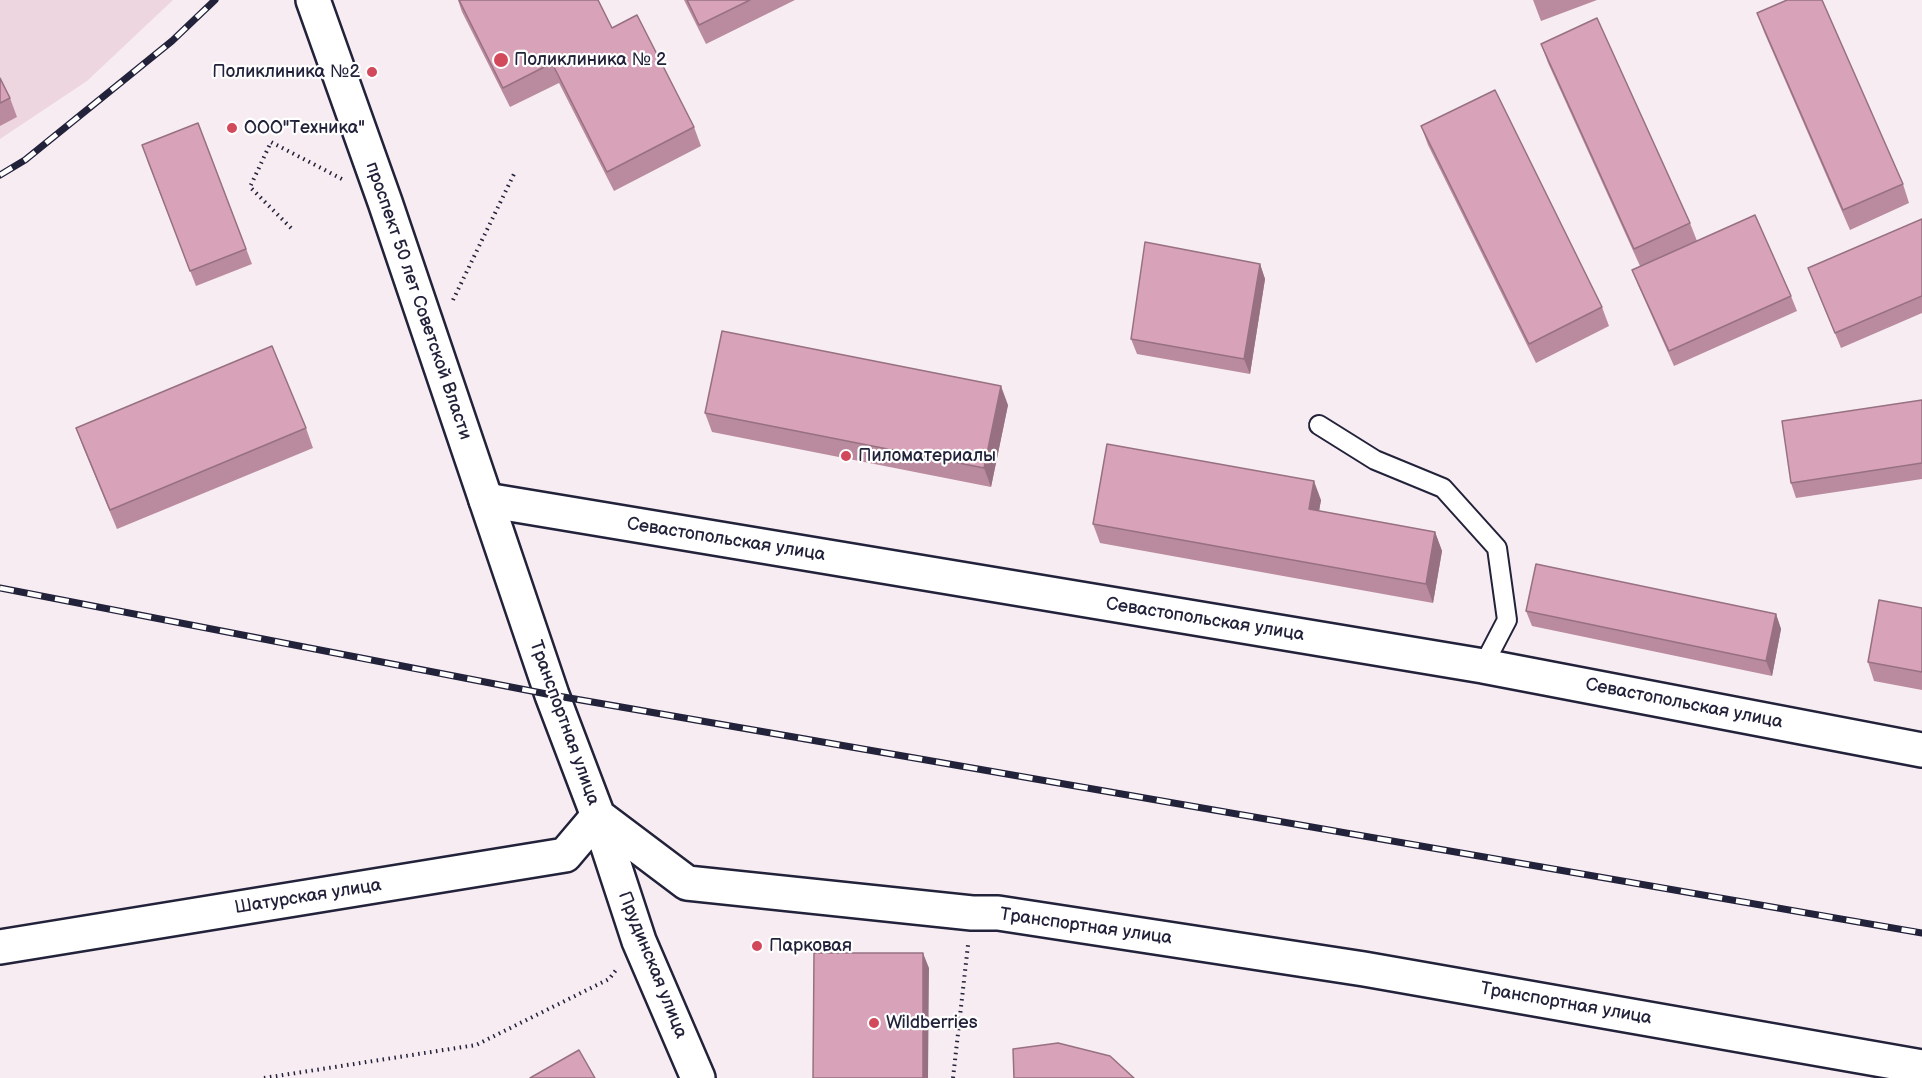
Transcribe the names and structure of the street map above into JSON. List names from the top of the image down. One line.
{"streets":{"street":["проспект 50 лет Советской Власти","Севастопольская улица","Транспортная улица","Шатурская улица","Прудинская улица"]},"crossings":[["проспект 50 лет Советской Власти","Севастопольская улица"],["проспект 50 лет Советской Власти","Транспортная улица"],["Севастопольская улица","Транспортная улица"],["Транспортная улица","Шатурская улица"],["Транспортная улица","Прудинская улица"],["Шатурская улица","Прудинская улица"]],"places":["Поликлиника № 2","Поликлиника №2","ООО\"Техника\"","Пиломатериалы","Парковая","Wildberries"]}
